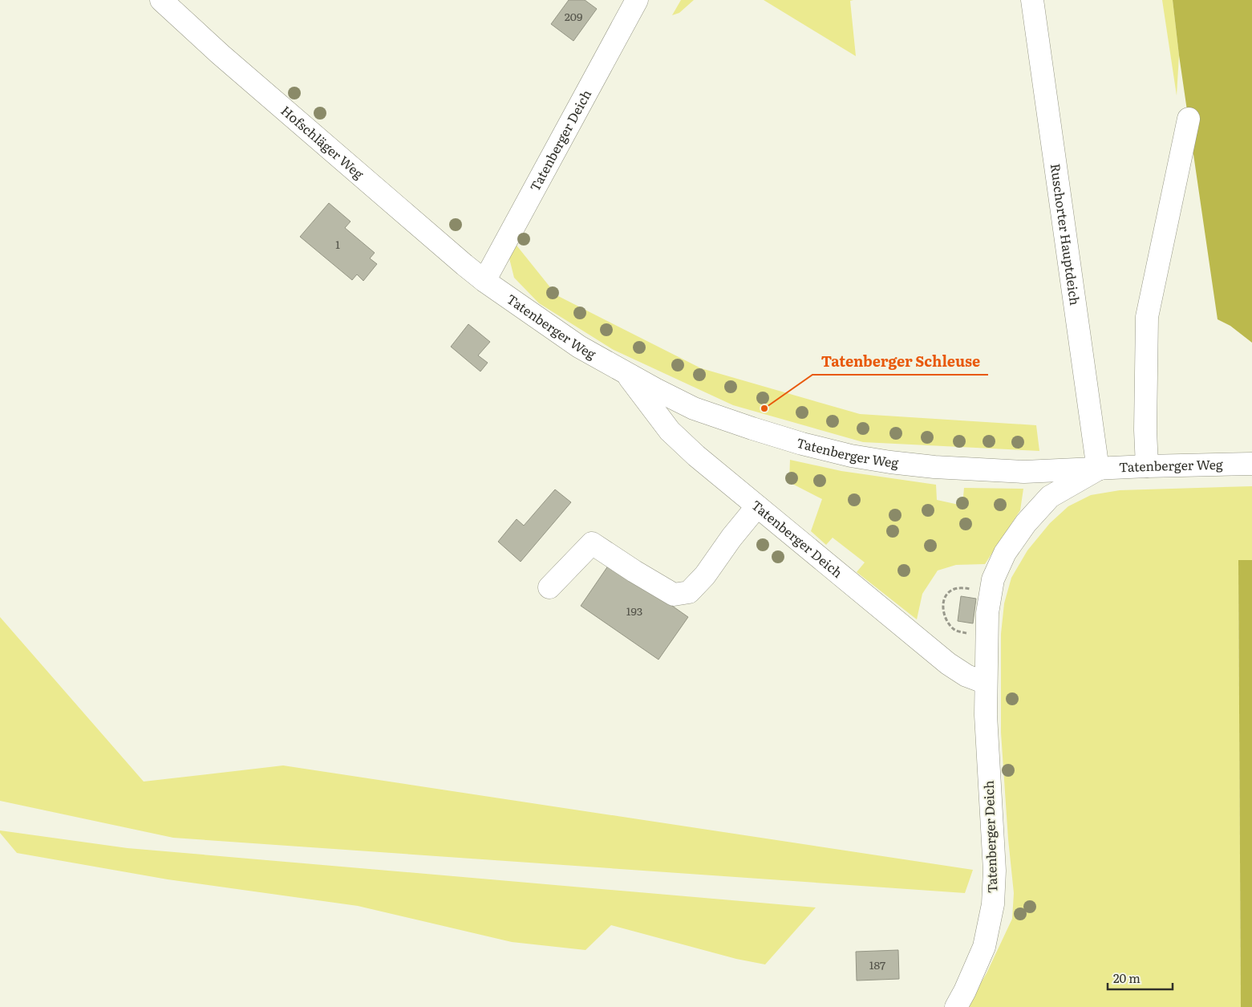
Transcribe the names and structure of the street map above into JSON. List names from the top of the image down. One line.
{"streets":{"street":["Tatenberger Deich","Hofschläger Weg","Ruschorter Hauptdeich","Tatenberger Weg"]},"crossings":[["Tatenberger Deich","Hofschläger Weg"],["Tatenberger Deich","Ruschorter Hauptdeich"],["Tatenberger Deich","Tatenberger Weg"],["Hofschläger Weg","Tatenberger Weg"],["Ruschorter Hauptdeich","Tatenberger Weg"]],"places":["Tatenberger Schleuse"],"house_numbers":["209","1","193","187"],"scale_bar":"20 m"}
